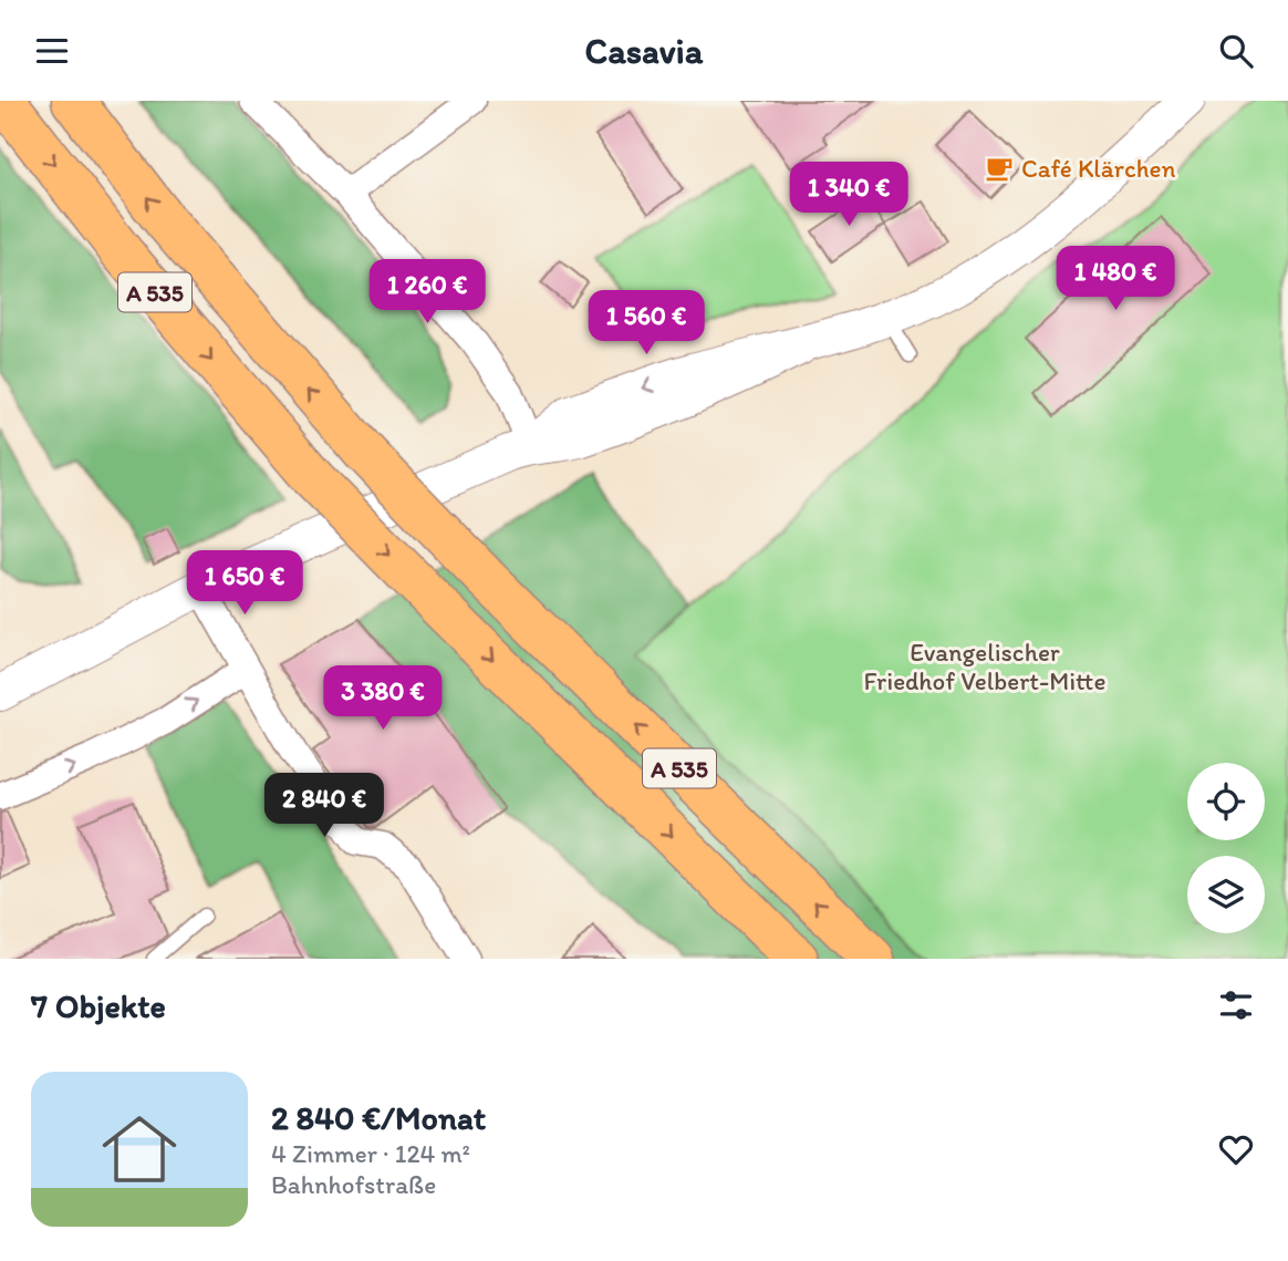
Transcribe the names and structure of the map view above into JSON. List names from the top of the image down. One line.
{"streets":{"highway":["A 535"]},"parks":["Evangelischer Friedhof Velbert-Mitte"],"places":{"cafe":["Café Klärchen"]},"page":{"header":"Casavia","price":["1 340 €","1 480 €","1 260 €","1 560 €","1 650 €","3 380 €","2 840 €"],"heading":"7 Objekte","list":[{"name":"2 840 €/Monat","note":"4 Zimmer · 124 m² · Bahnhofstraße"}]}}
